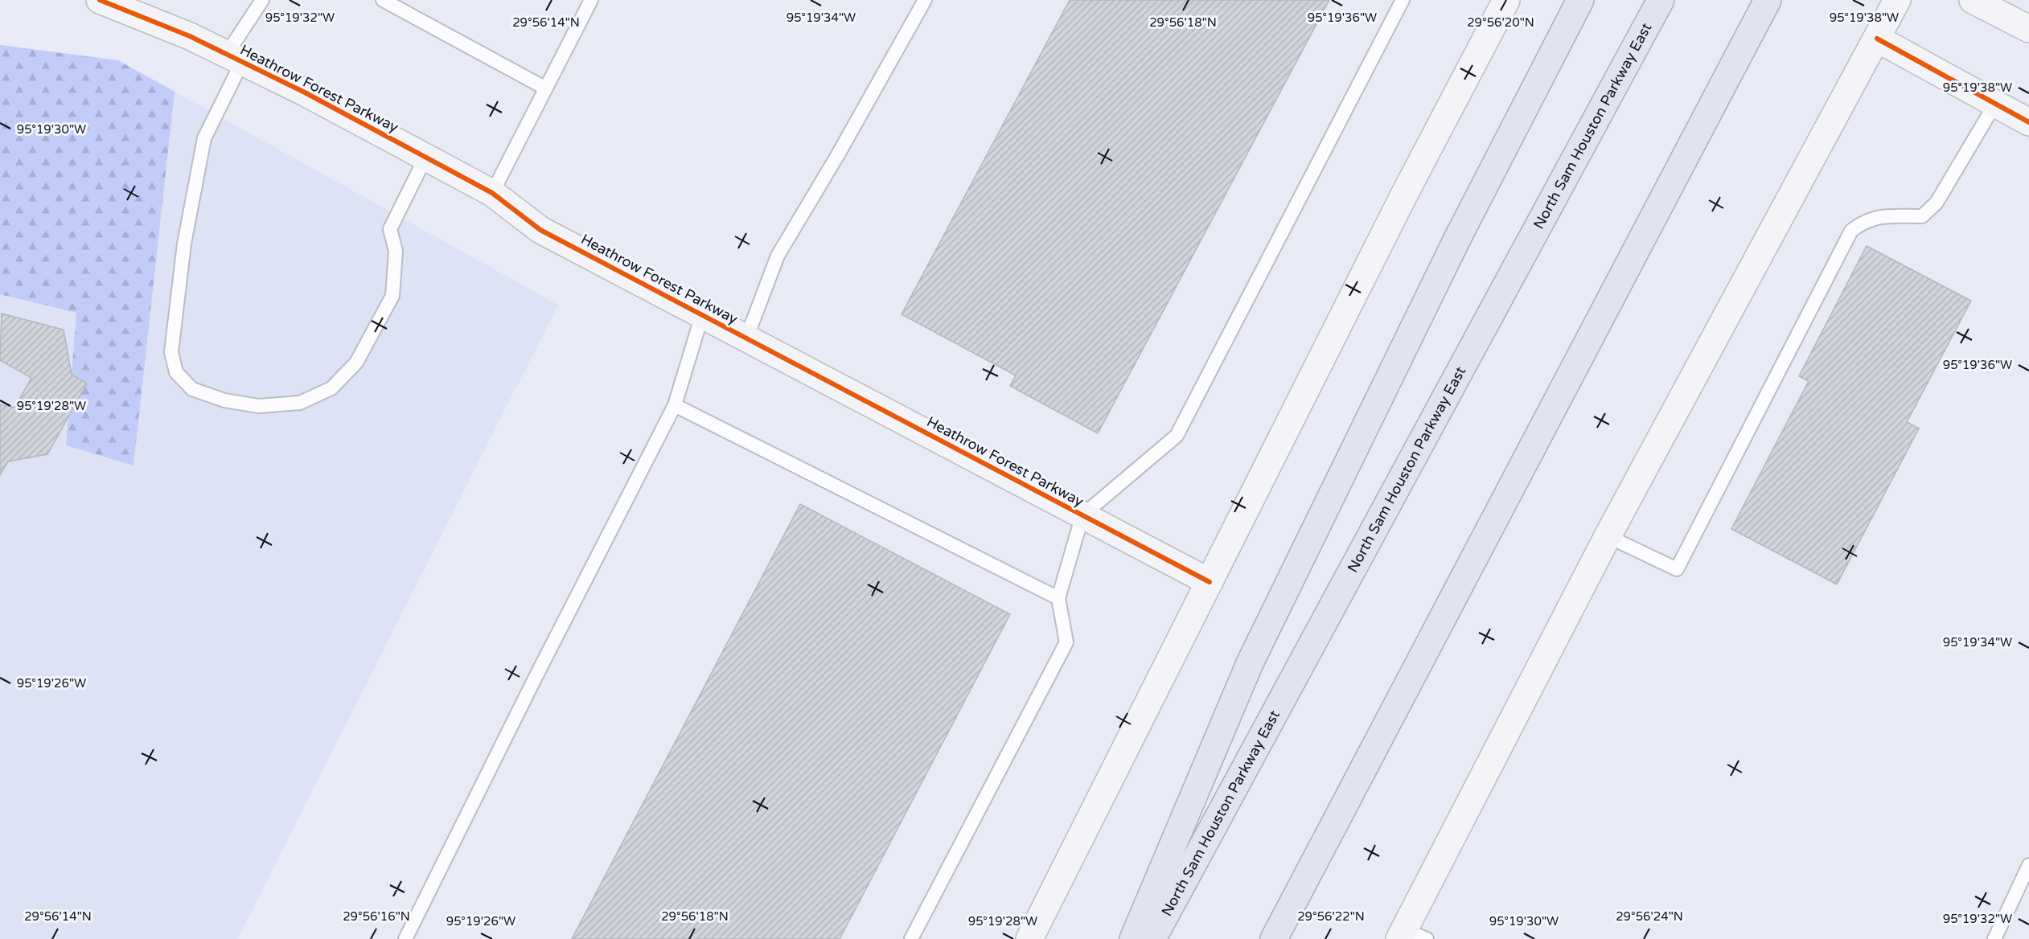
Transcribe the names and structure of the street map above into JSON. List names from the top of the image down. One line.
{"streets":{"highway":["North Sam Houston Parkway East"],"main road":["Heathrow Forest Parkway"]},"coordinates":["95°19'32\"W","95°19'34\"W","95°19'38\"W","95°19'36\"W","29°56'14\"N","29°56'18\"N","29°56'20\"N","95°19'30\"W","95°19'28\"W","95°19'26\"W","29°56'16\"N","29°56'22\"N","29°56'24\"N"]}
